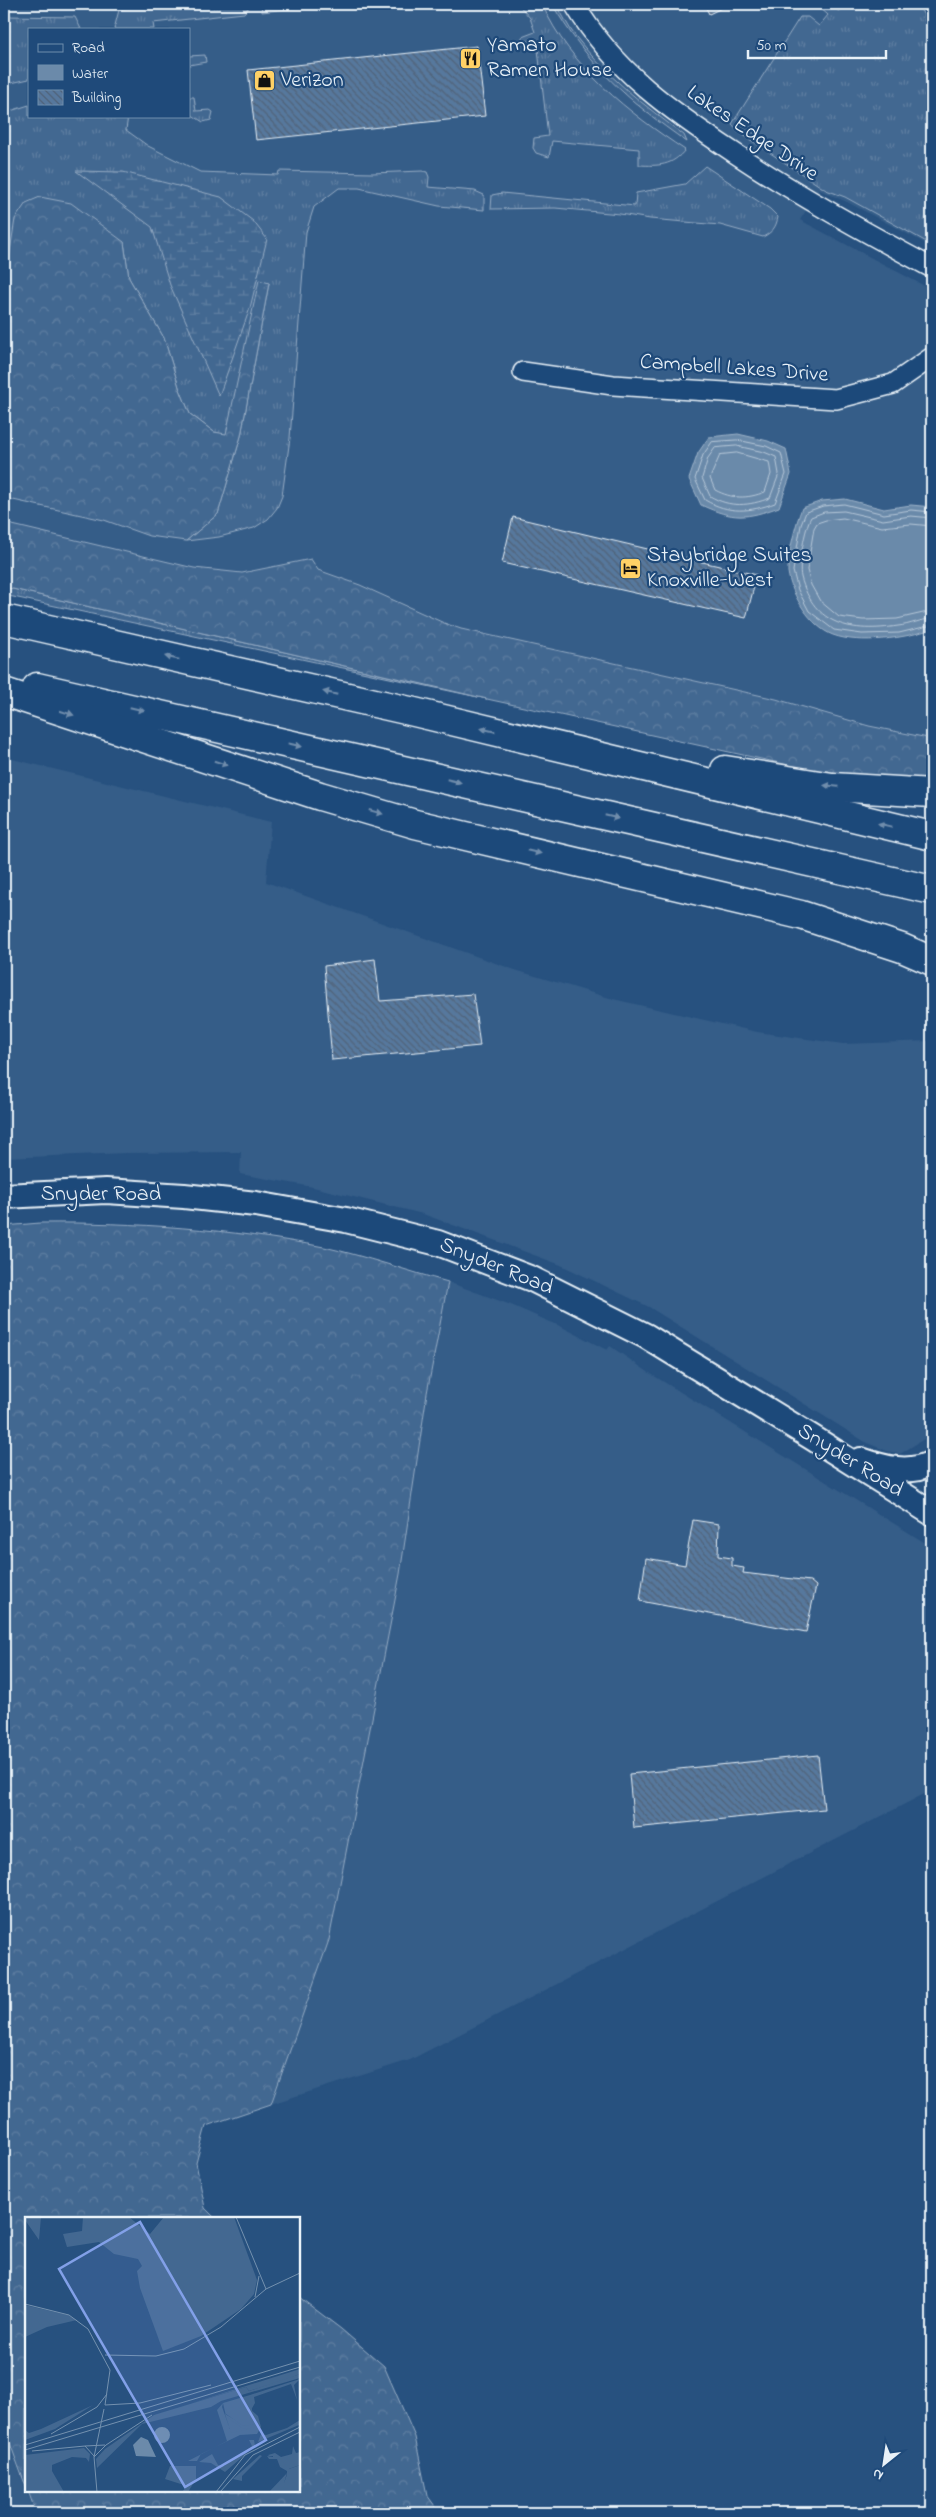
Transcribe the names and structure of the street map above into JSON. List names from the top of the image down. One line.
{"streets":{"street":["Lakes Edge Drive","Campbell Lakes Drive","Snyder Road"]},"places":{"restaurant":["Yamato Ramen House"],"shop":["Verizon"],"hotel":["Staybridge Suites Knoxville-West"]},"legend":["Road","Water","Building"],"scale_bar":"50 m","north":"bottom left"}
